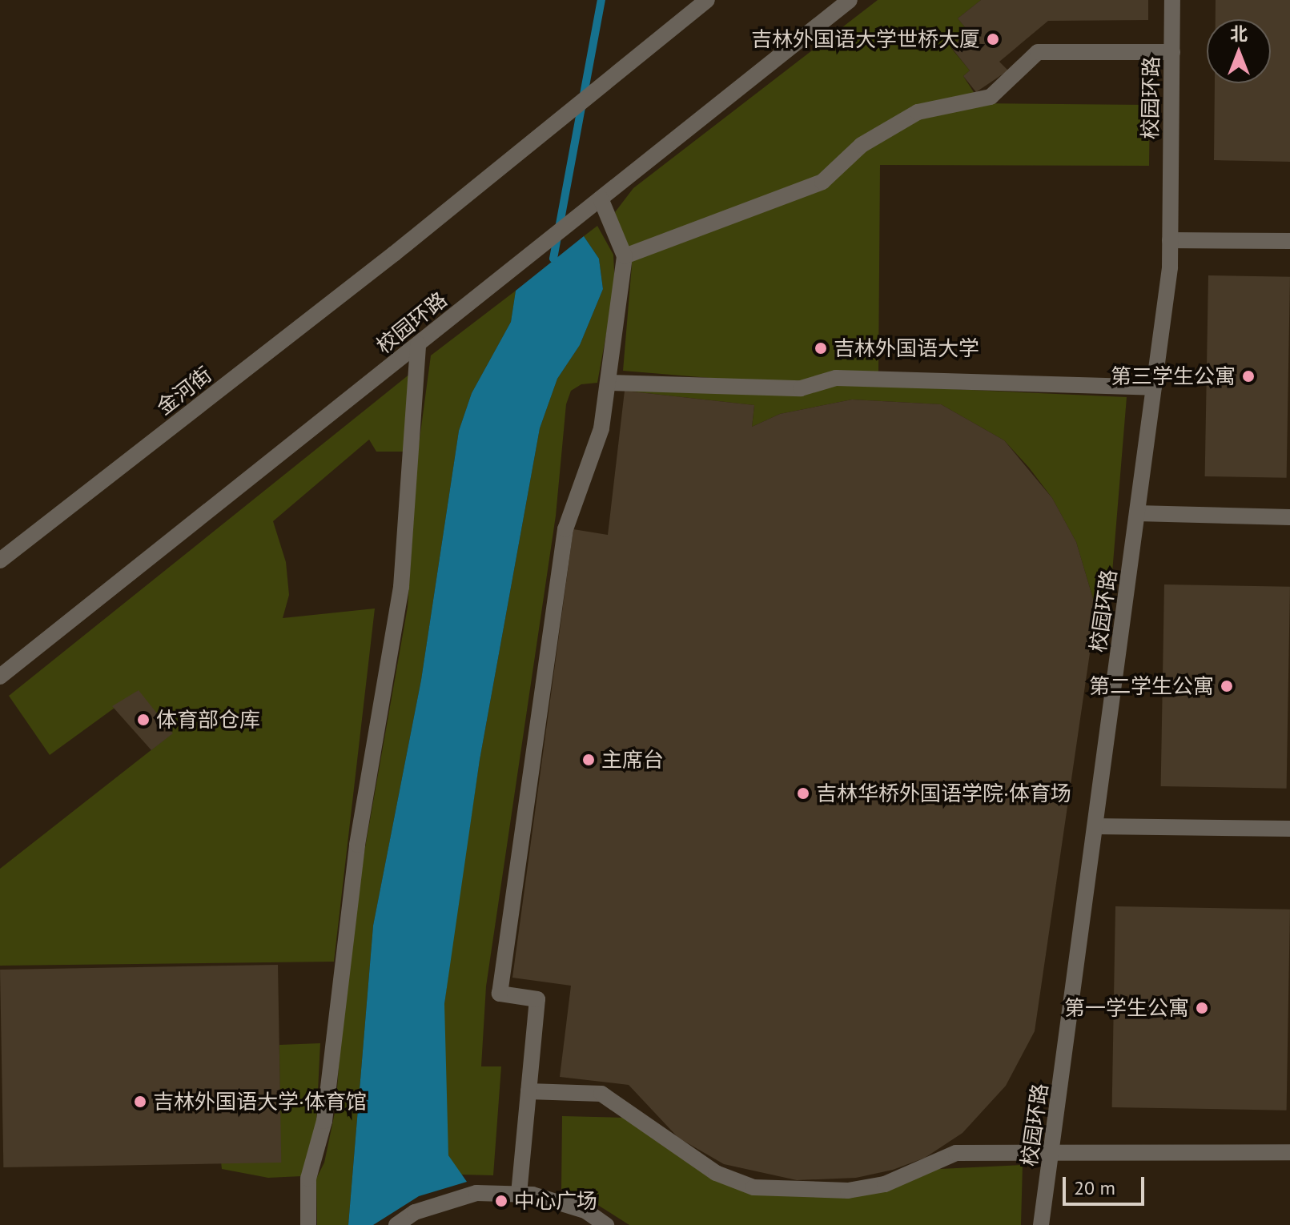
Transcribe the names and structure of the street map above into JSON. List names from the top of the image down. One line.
{"streets":{"street":["校园环路","金河街"]},"places":["吉林外国语大学世桥大厦","吉林外国语大学","第三学生公寓","第二学生公寓","体育部仓库","主席台","吉林华桥外国语学院·体育场","第一学生公寓","吉林外国语大学·体育馆","中心广场"],"scale_bar":"20 m","north":"top"}
